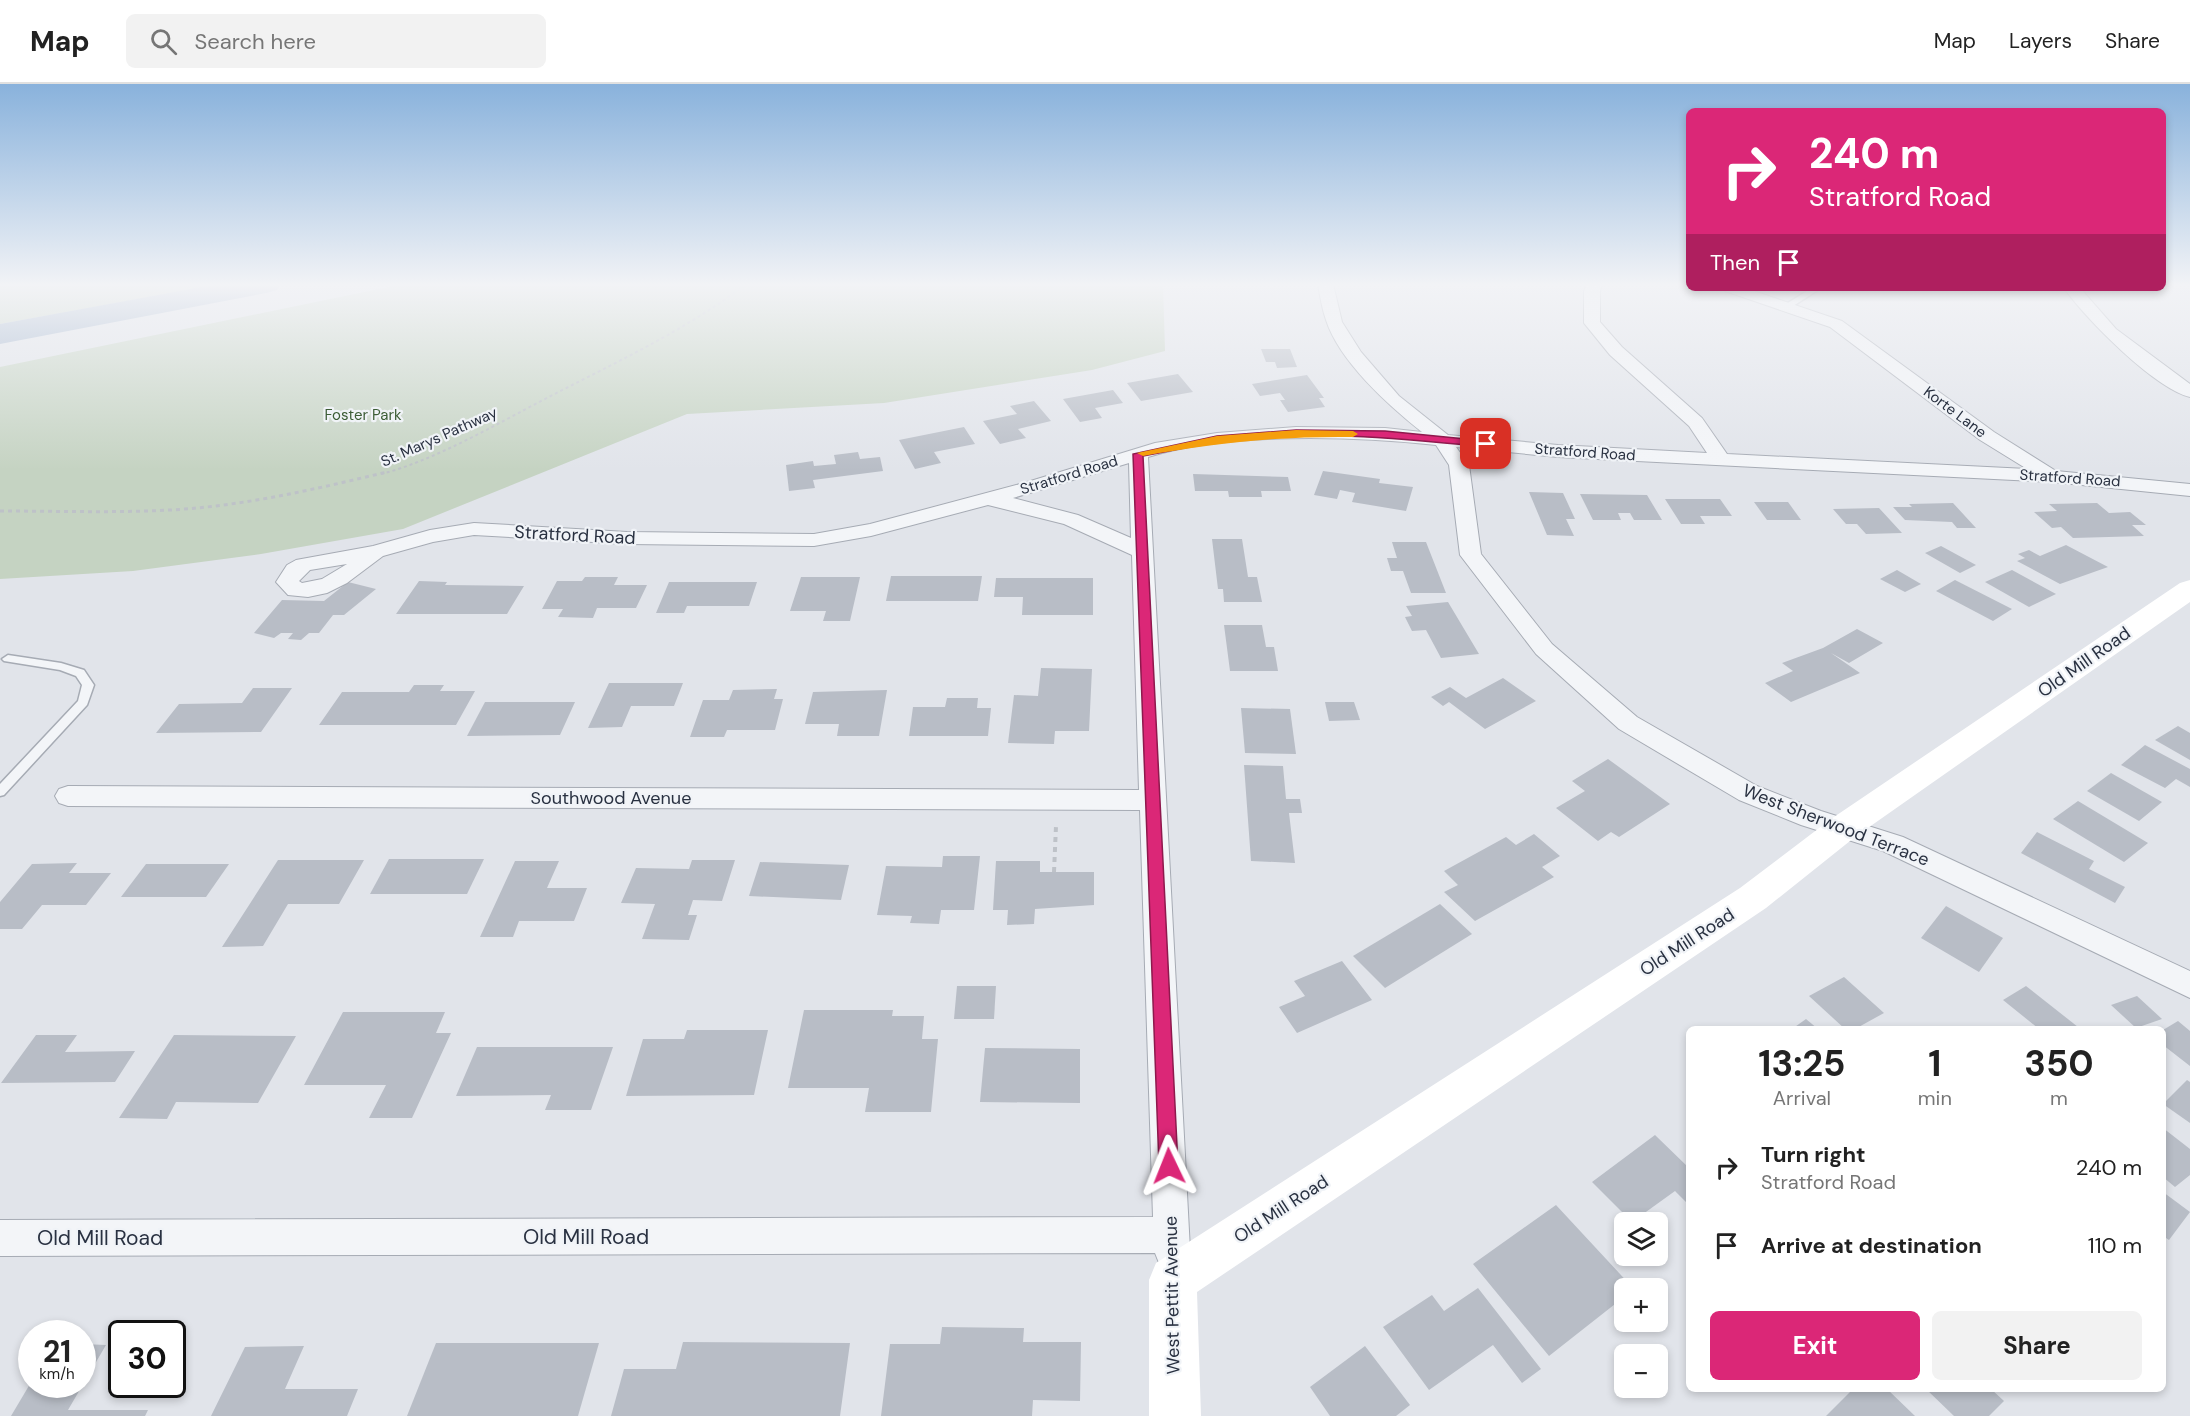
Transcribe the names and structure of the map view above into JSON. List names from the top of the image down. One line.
{"streets":{"main road":["Old Mill Road","West Pettit Avenue"],"street":["Korte Lane","Stratford Road","Southwood Avenue","West Sherwood Terrace"],"path":["St. Marys Pathway"]},"crossings":[["Korte Lane","Stratford Road"],["Stratford Road","West Sherwood Terrace"],["Stratford Road","West Pettit Avenue"],["Old Mill Road","West Sherwood Terrace"],["Old Mill Road","West Pettit Avenue"],["Southwood Avenue","West Pettit Avenue"]],"parks":["Foster Park"],"page":{"header":"Map","search":"Search here","nav":["Map","Layers","Share"],"turn":["240 m","Stratford Road"],"then":"Then","eta":["13:25","Arrival","1","min","350","m"],"list":[{"name":"Turn right","note":"Stratford Road","value":"240 m"},{"name":"Arrive at destination","value":"110 m"}],"map_buttons":["+","−"],"buttons":["Exit","Share"],"speed":"21 km/h","limit":"30"}}
